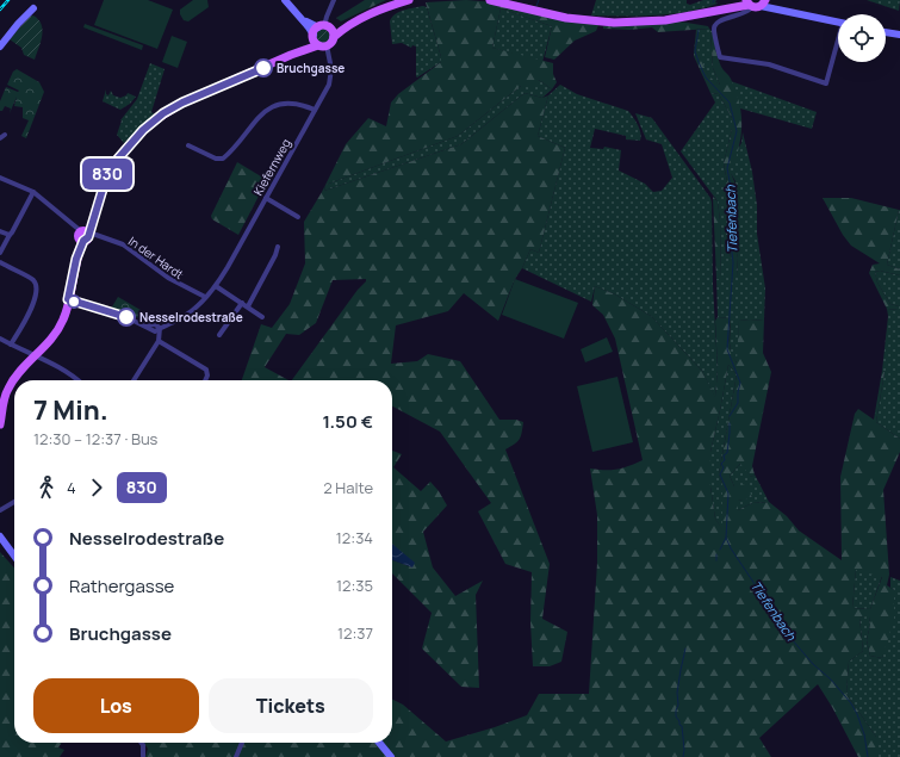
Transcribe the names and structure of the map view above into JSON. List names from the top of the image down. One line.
{"streets":{"street":["Kiefernweg","In der Hardt"]},"crossings":[["Kiefernweg","In der Hardt"]],"water":["Tiefenbach"],"places":["Bruchgasse","Nesselrodestraße"],"lines":["bus line 830"],"page":{"on_map":"830","heading":["7 Min.","12:30 – 12:37 · Bus","1.50 €"],"legs":["4","830","2 Halte"],"list":[{"name":"Nesselrodestraße","value":"12:34"},{"name":"Rathergasse","value":"12:35"},{"name":"Bruchgasse","value":"12:37"}],"buttons":["Los","Tickets"]}}
